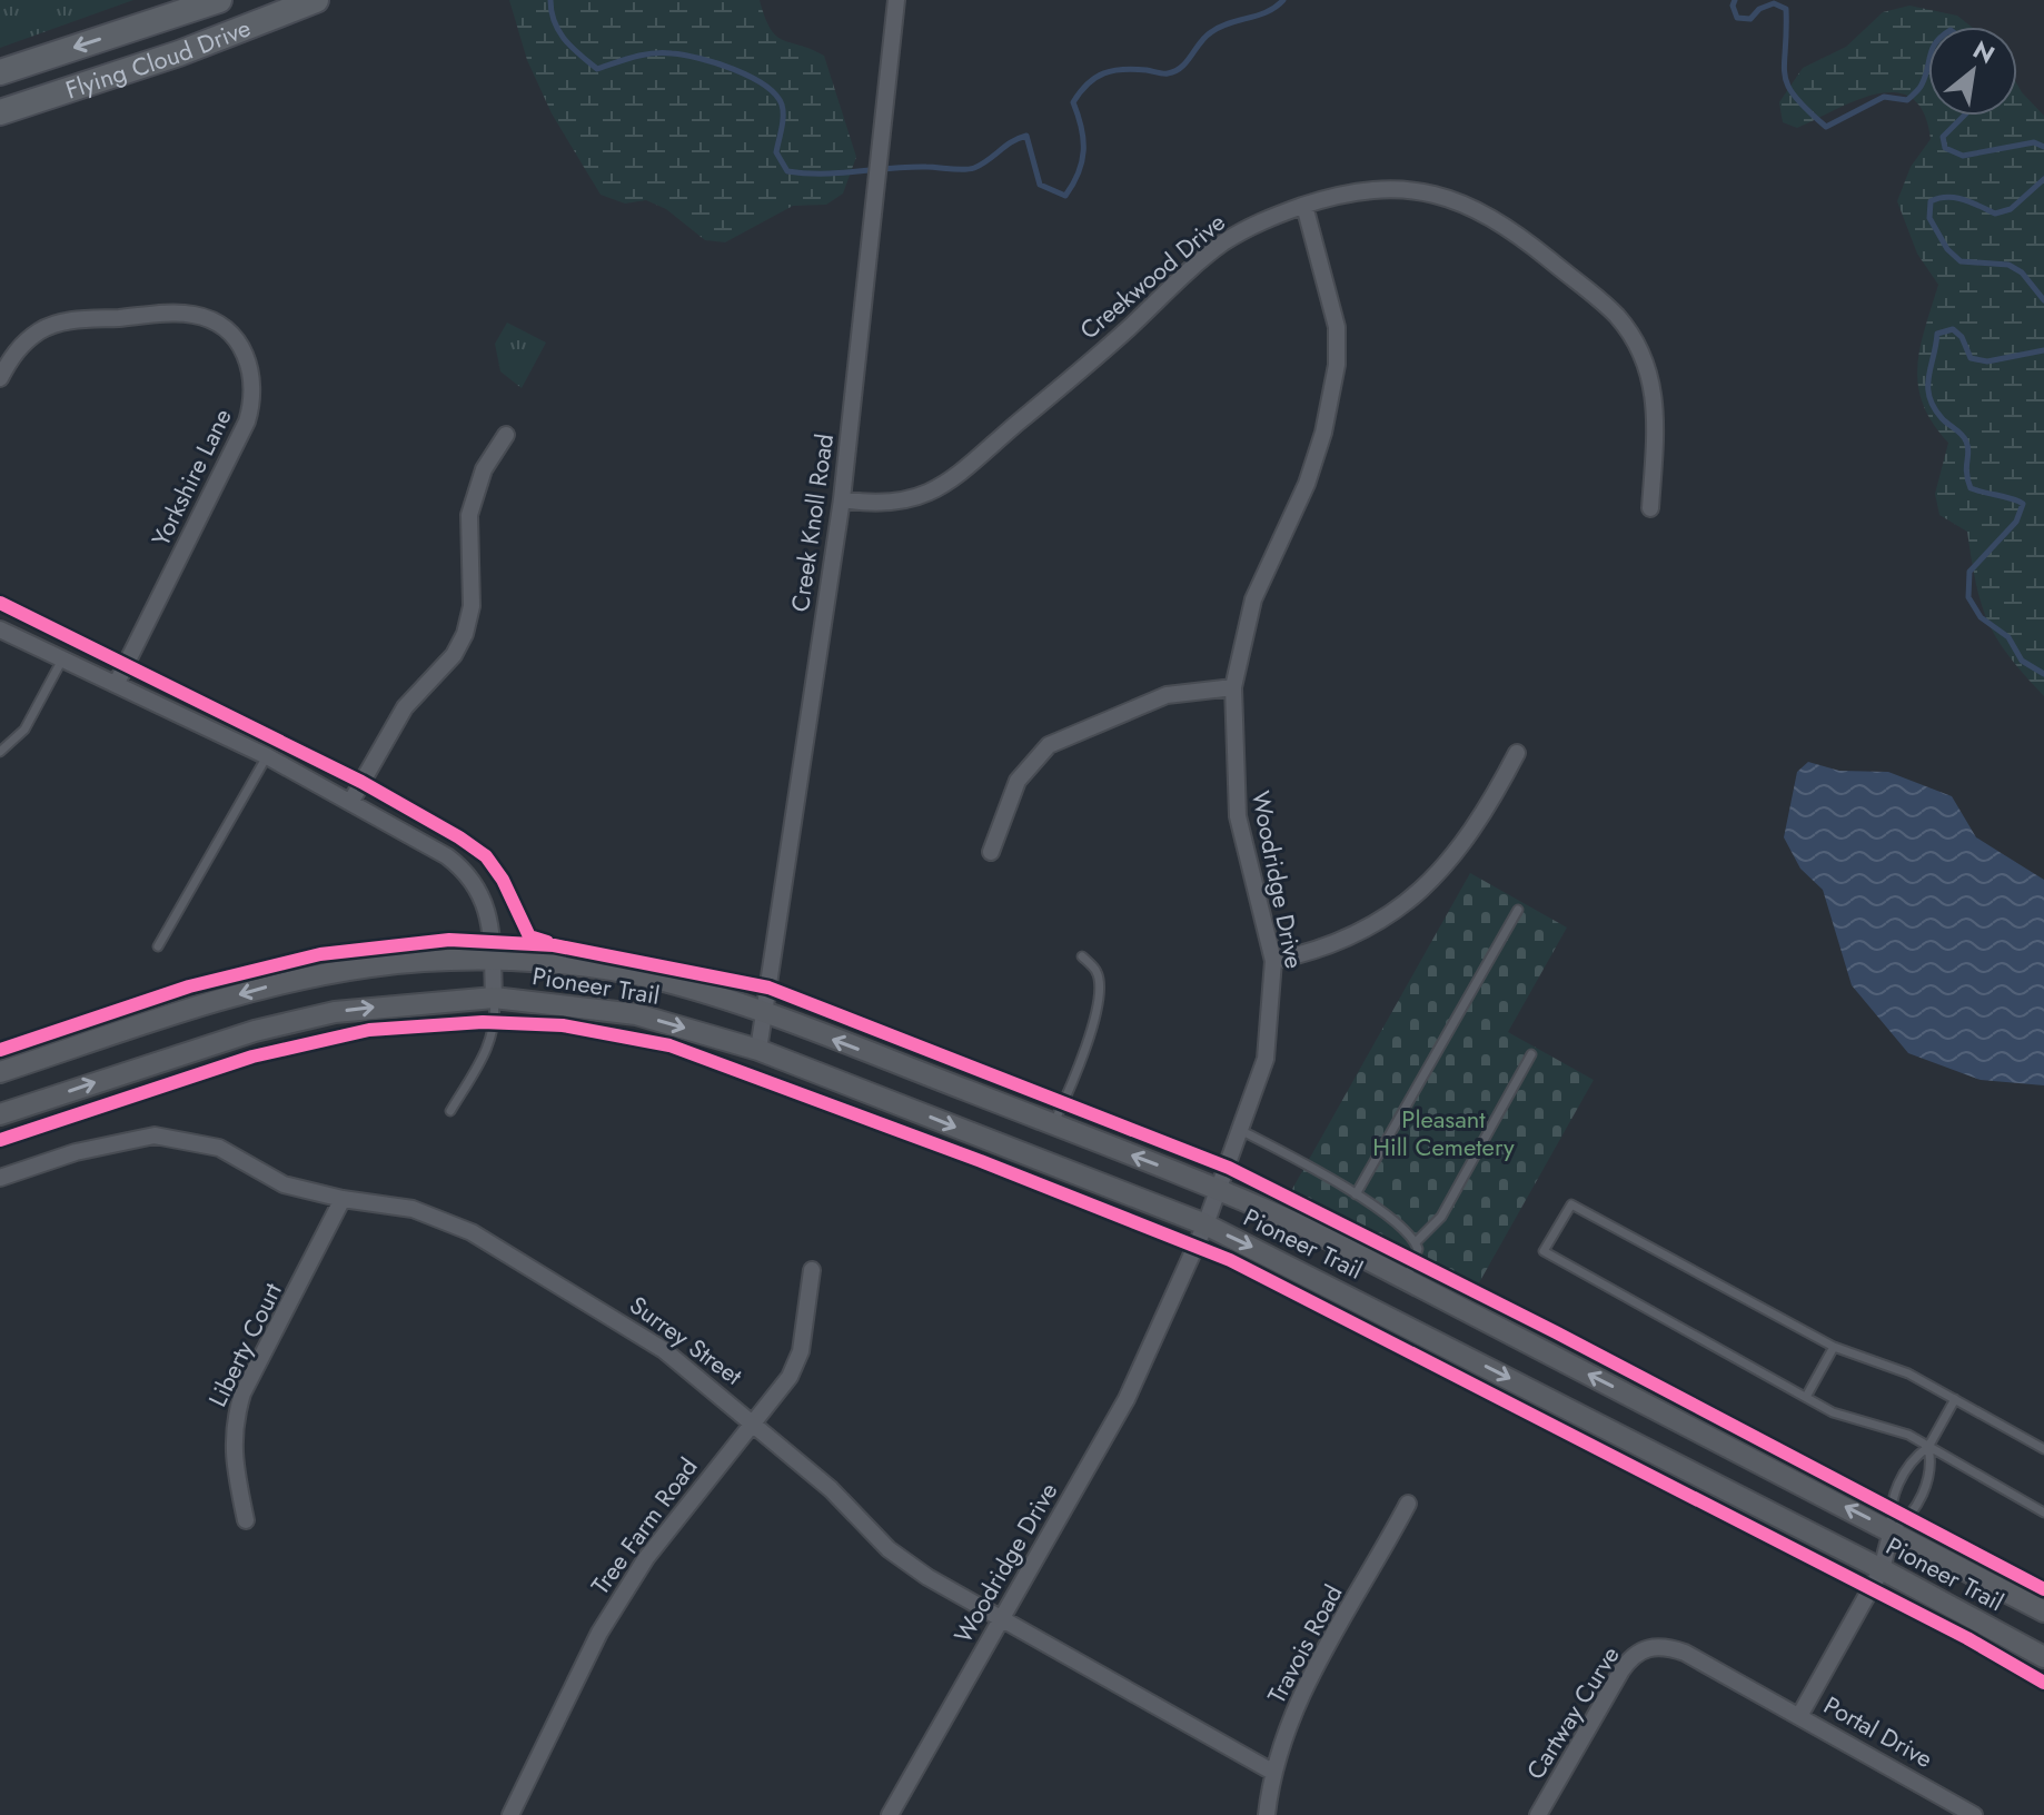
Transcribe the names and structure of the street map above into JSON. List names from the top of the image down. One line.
{"streets":{"main road":["Flying Cloud Drive","Pioneer Trail"],"street":["Creekwood Drive","Yorkshire Lane","Creek Knoll Road","Woodridge Drive","Surrey Street","Liberty Court","Tree Farm Road","Travois Road","Cartway Curve","Portal Drive"]},"crossings":[["Creekwood Drive","Creek Knoll Road"],["Creekwood Drive","Woodridge Drive"],["Creek Knoll Road","Pioneer Trail"],["Woodridge Drive","Pioneer Trail"],["Woodridge Drive","Surrey Street"],["Pioneer Trail","Portal Drive"],["Surrey Street","Liberty Court"],["Surrey Street","Tree Farm Road"],["Surrey Street","Travois Road"],["Cartway Curve","Portal Drive"]],"parks":["Pleasant Hill Cemetery"],"north":"top right"}
